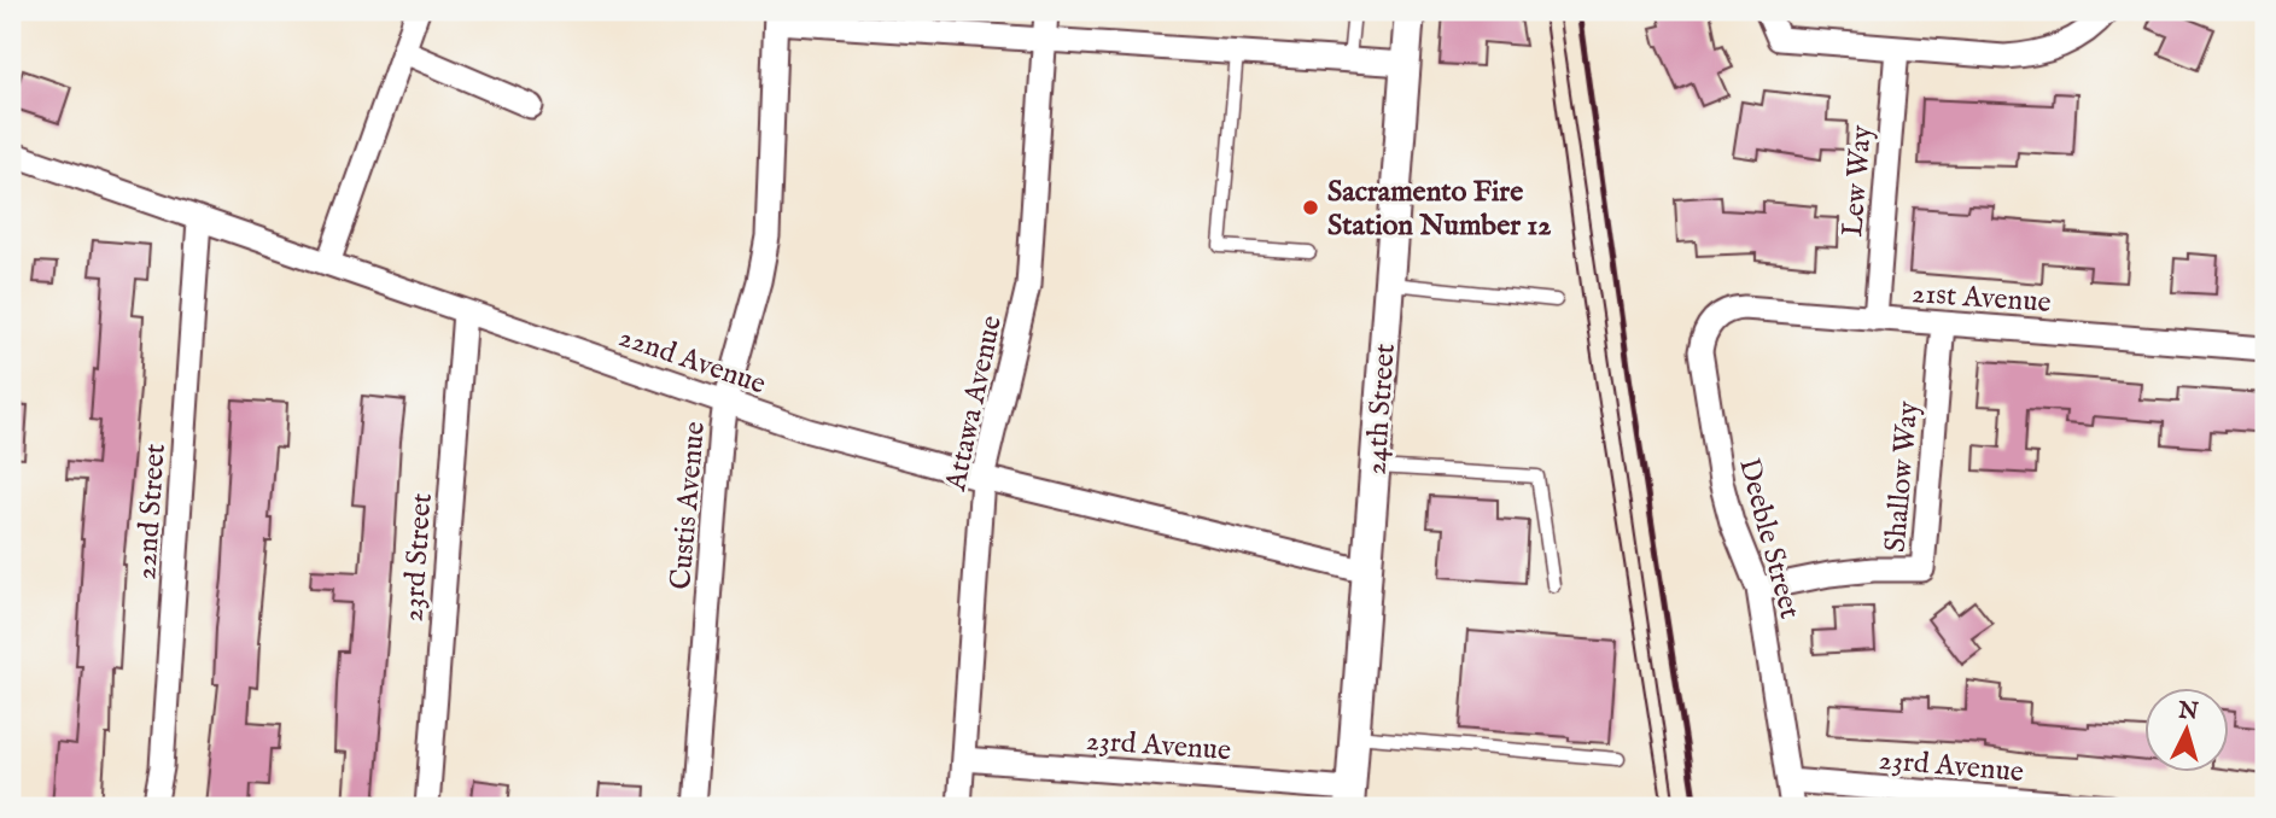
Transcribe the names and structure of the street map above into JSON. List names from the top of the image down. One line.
{"streets":{"street":["Lew Way","21st Avenue","22nd Avenue","Attawa Avenue","24th Street","Shallow Way","Custis Avenue","22nd Street","Deeble Street","23rd Street","23rd Avenue"]},"crossings":[["Lew Way","21st Avenue"],["21st Avenue","Shallow Way"],["21st Avenue","Deeble Street"],["22nd Avenue","Attawa Avenue"],["22nd Avenue","24th Street"],["22nd Avenue","Custis Avenue"],["22nd Avenue","22nd Street"],["22nd Avenue","23rd Street"],["Attawa Avenue","23rd Avenue"],["24th Street","23rd Avenue"],["Shallow Way","Deeble Street"],["Deeble Street","23rd Avenue"]],"places":["Sacramento Fire Station Number 12"],"north":"top"}
